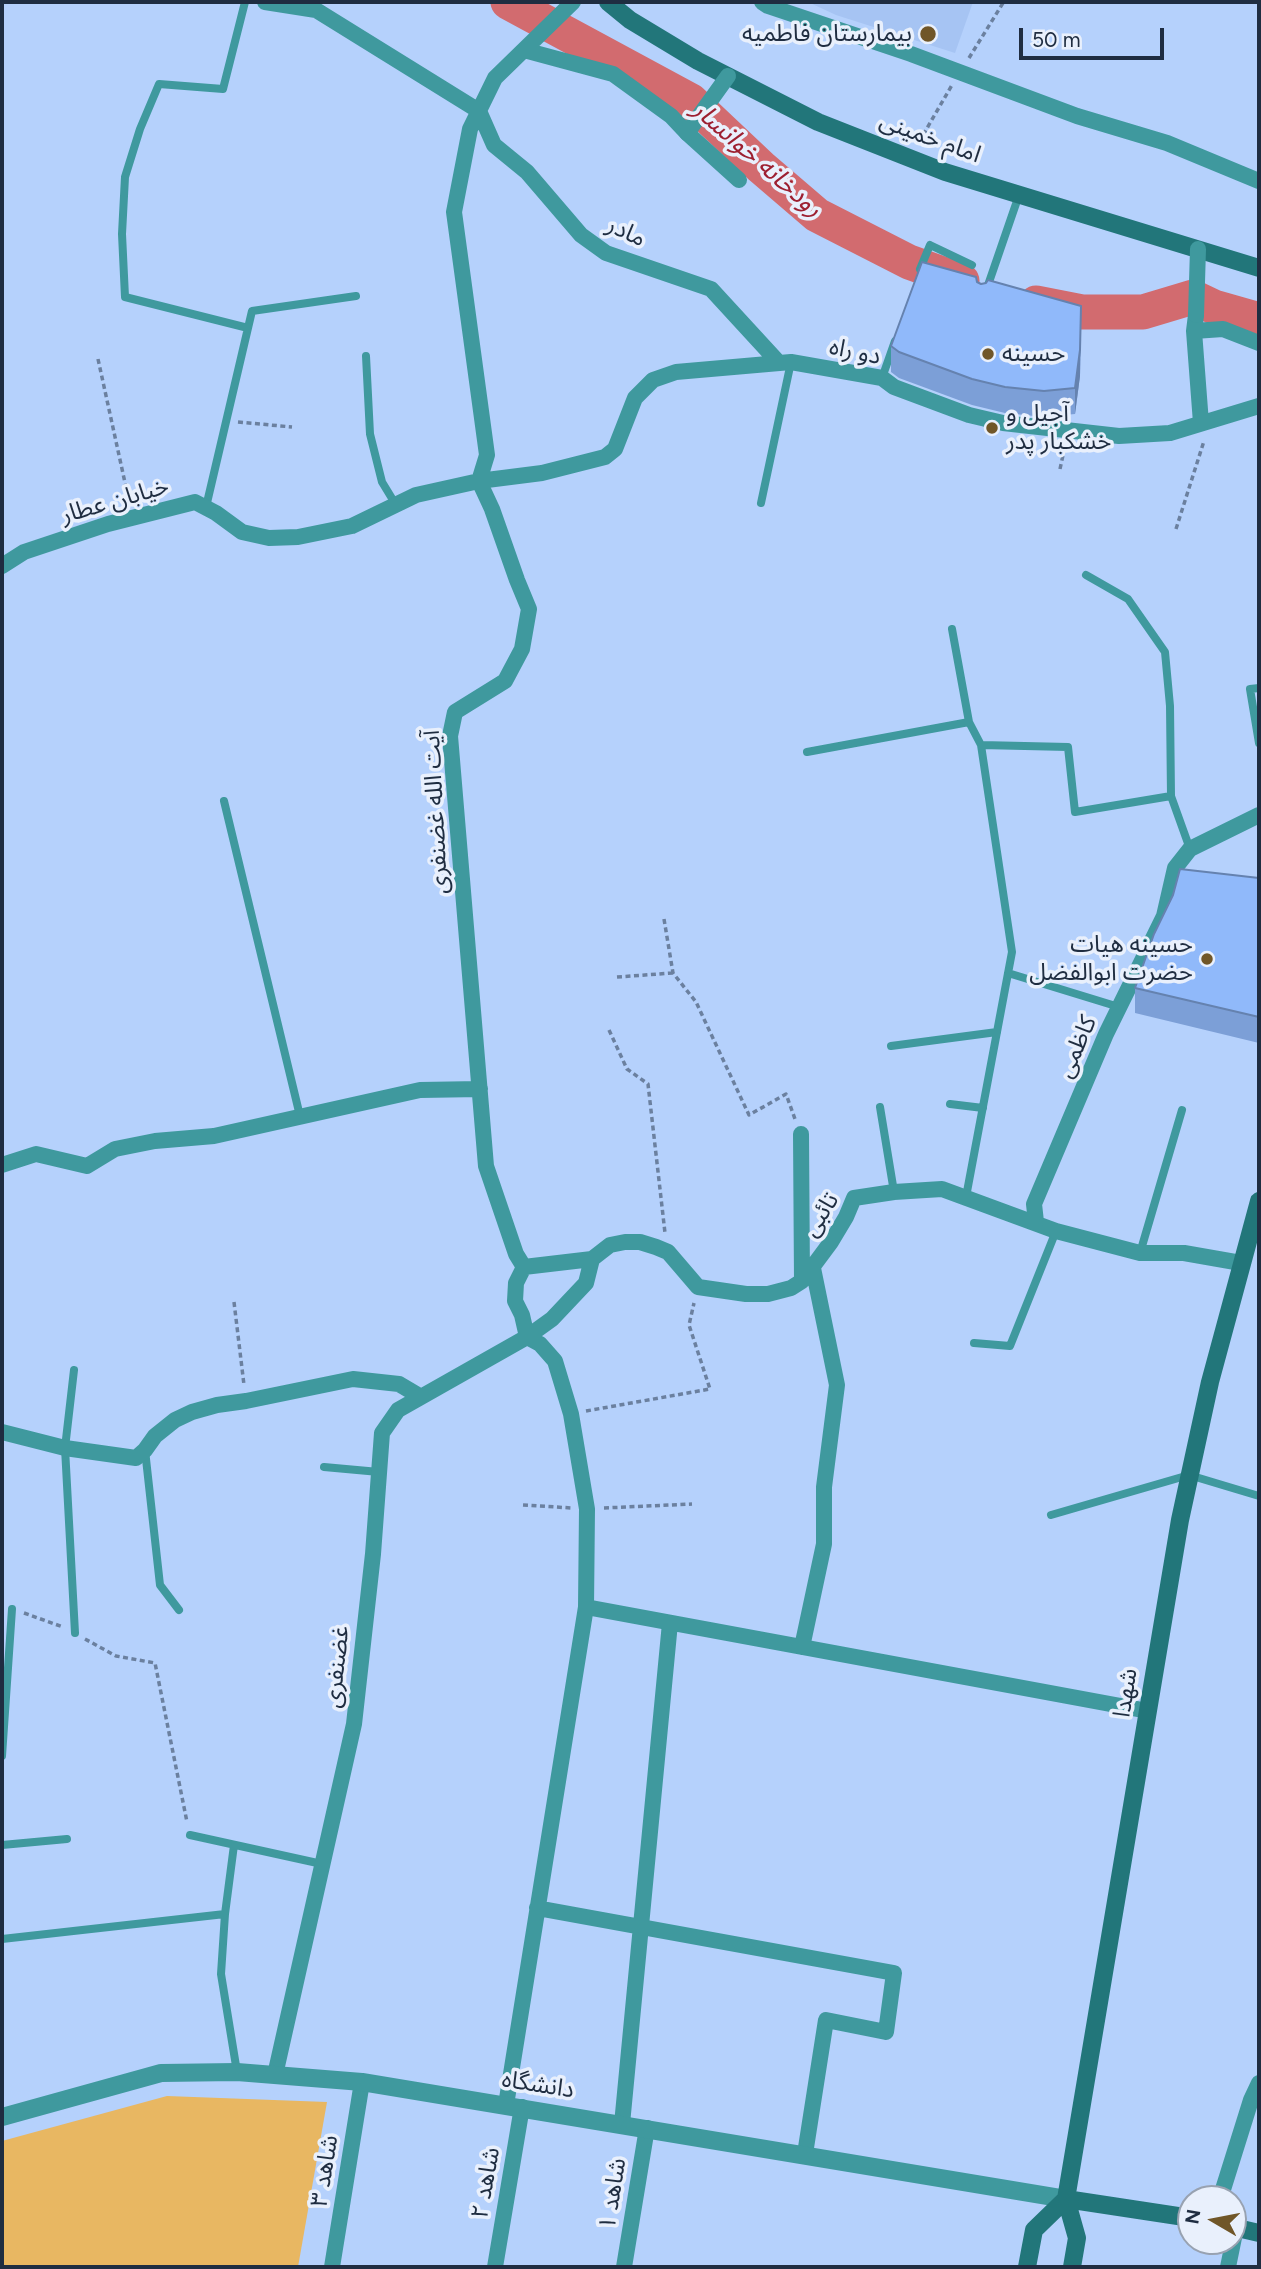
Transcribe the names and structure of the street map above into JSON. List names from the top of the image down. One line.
{"streets":{"main road":["امام خمینی","شهدا"],"street":["مادر","دو راه","خیابان عطار","آیت الله غضنفری","کاظمی","تائبی","غضنفری","دانشگاه","شاهد ۳","شاهد ۲","شاهد ۱"]},"crossings":[["مادر","دو راه"],["دو راه","خیابان عطار"],["دو راه","آیت الله غضنفری"],["خیابان عطار","آیت الله غضنفری"],["کاظمی","تائبی"],["تائبی","شهدا"],["غضنفری","دانشگاه"],["غضنفری","شاهد ۲"],["شهدا","دانشگاه"],["دانشگاه","شاهد ۳"],["دانشگاه","شاهد ۲"],["دانشگاه","شاهد ۱"]],"water":["رودخانه خوانسار"],"places":["بیمارستان فاطمیه","حسینه","آجیل و خشکبار پدر","حسینه هیات حضرت ابوالفضل"],"scale_bar":"50 m","north":"left"}
